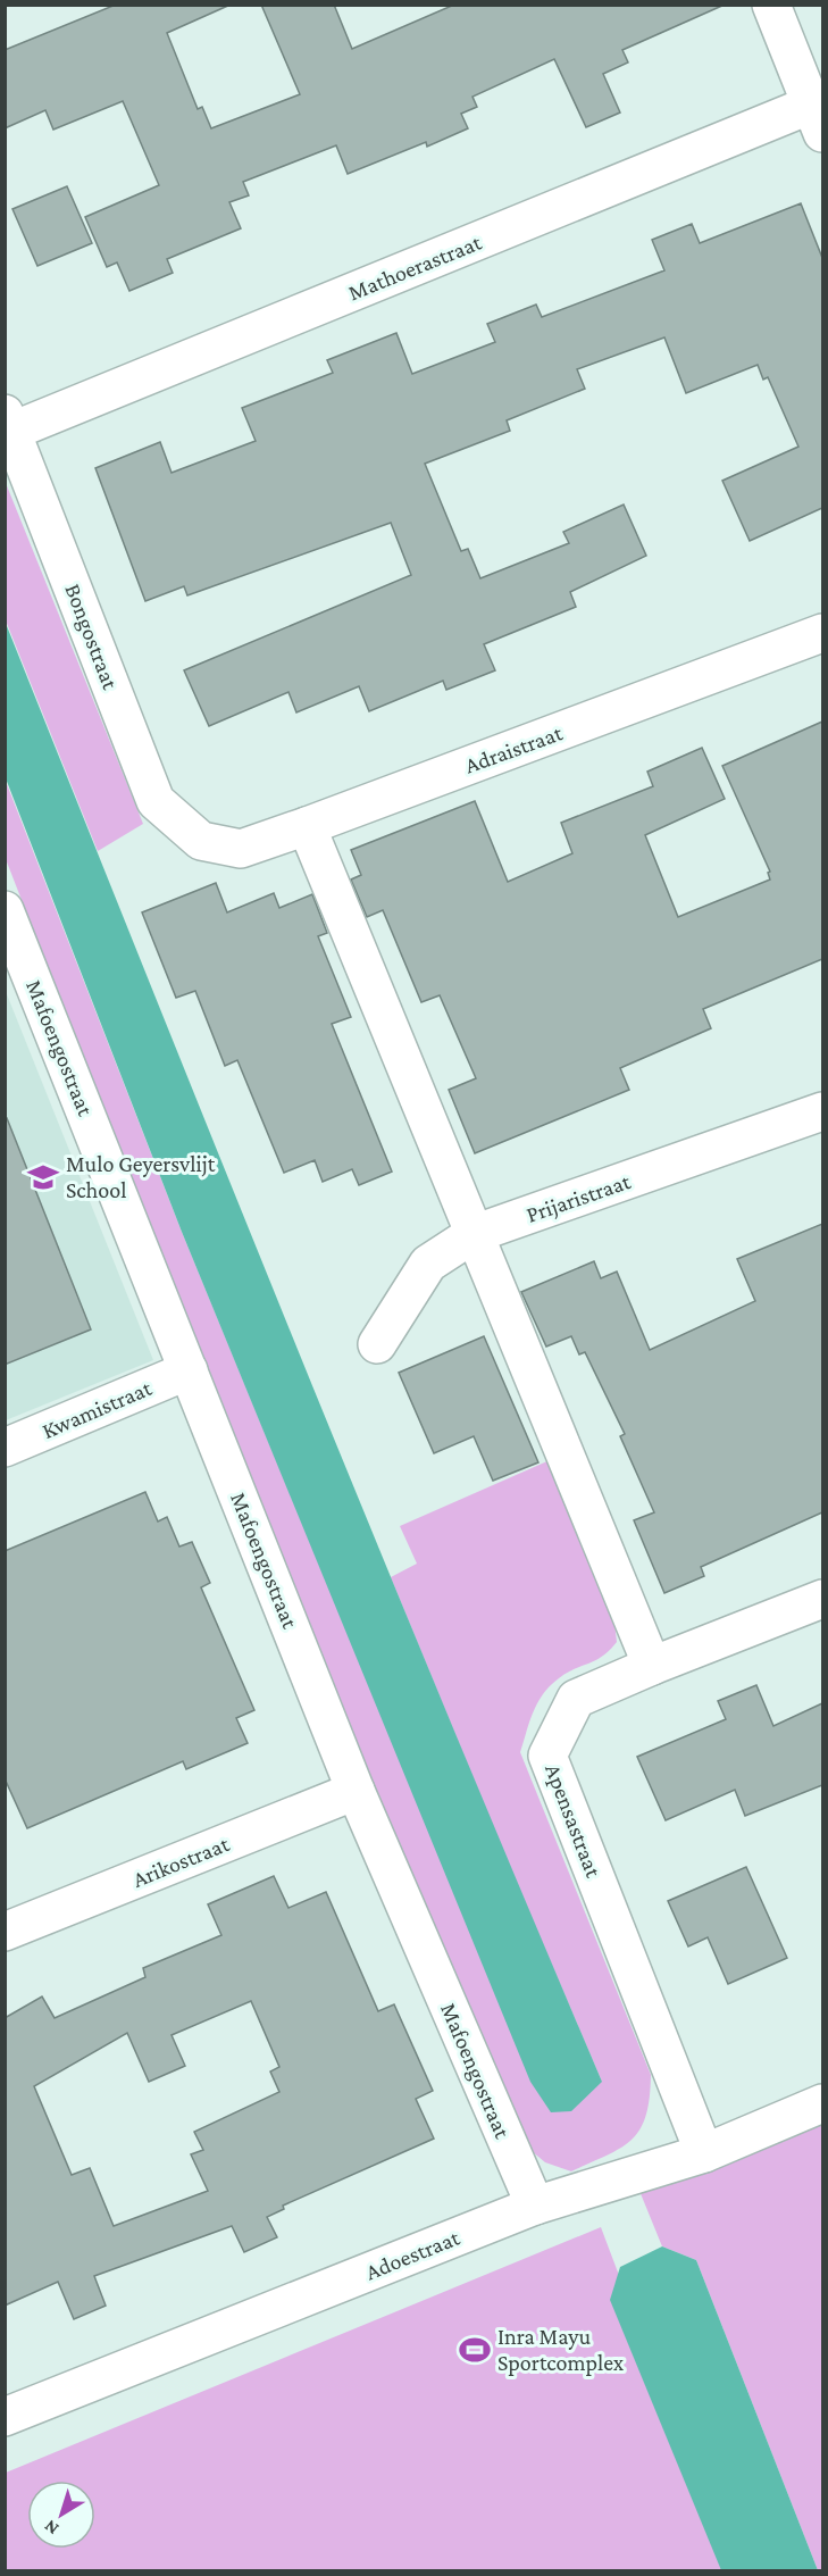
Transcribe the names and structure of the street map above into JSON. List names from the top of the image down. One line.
{"streets":{"street":["Mathoerastraat","Bongostraat","Adraistraat","Mafoengostraat","Prijaristraat","Kwamistraat","Apensastraat","Arikostraat","Adoestraat"]},"crossings":[["Mathoerastraat","Bongostraat"],["Bongostraat","Adraistraat"],["Mafoengostraat","Kwamistraat"],["Mafoengostraat","Arikostraat"],["Mafoengostraat","Adoestraat"],["Apensastraat","Adoestraat"]],"places":{"school or university":["Mulo Geyersvlijt School"],"sports":["Inra Mayu Sportcomplex"]},"north":"bottom left"}
